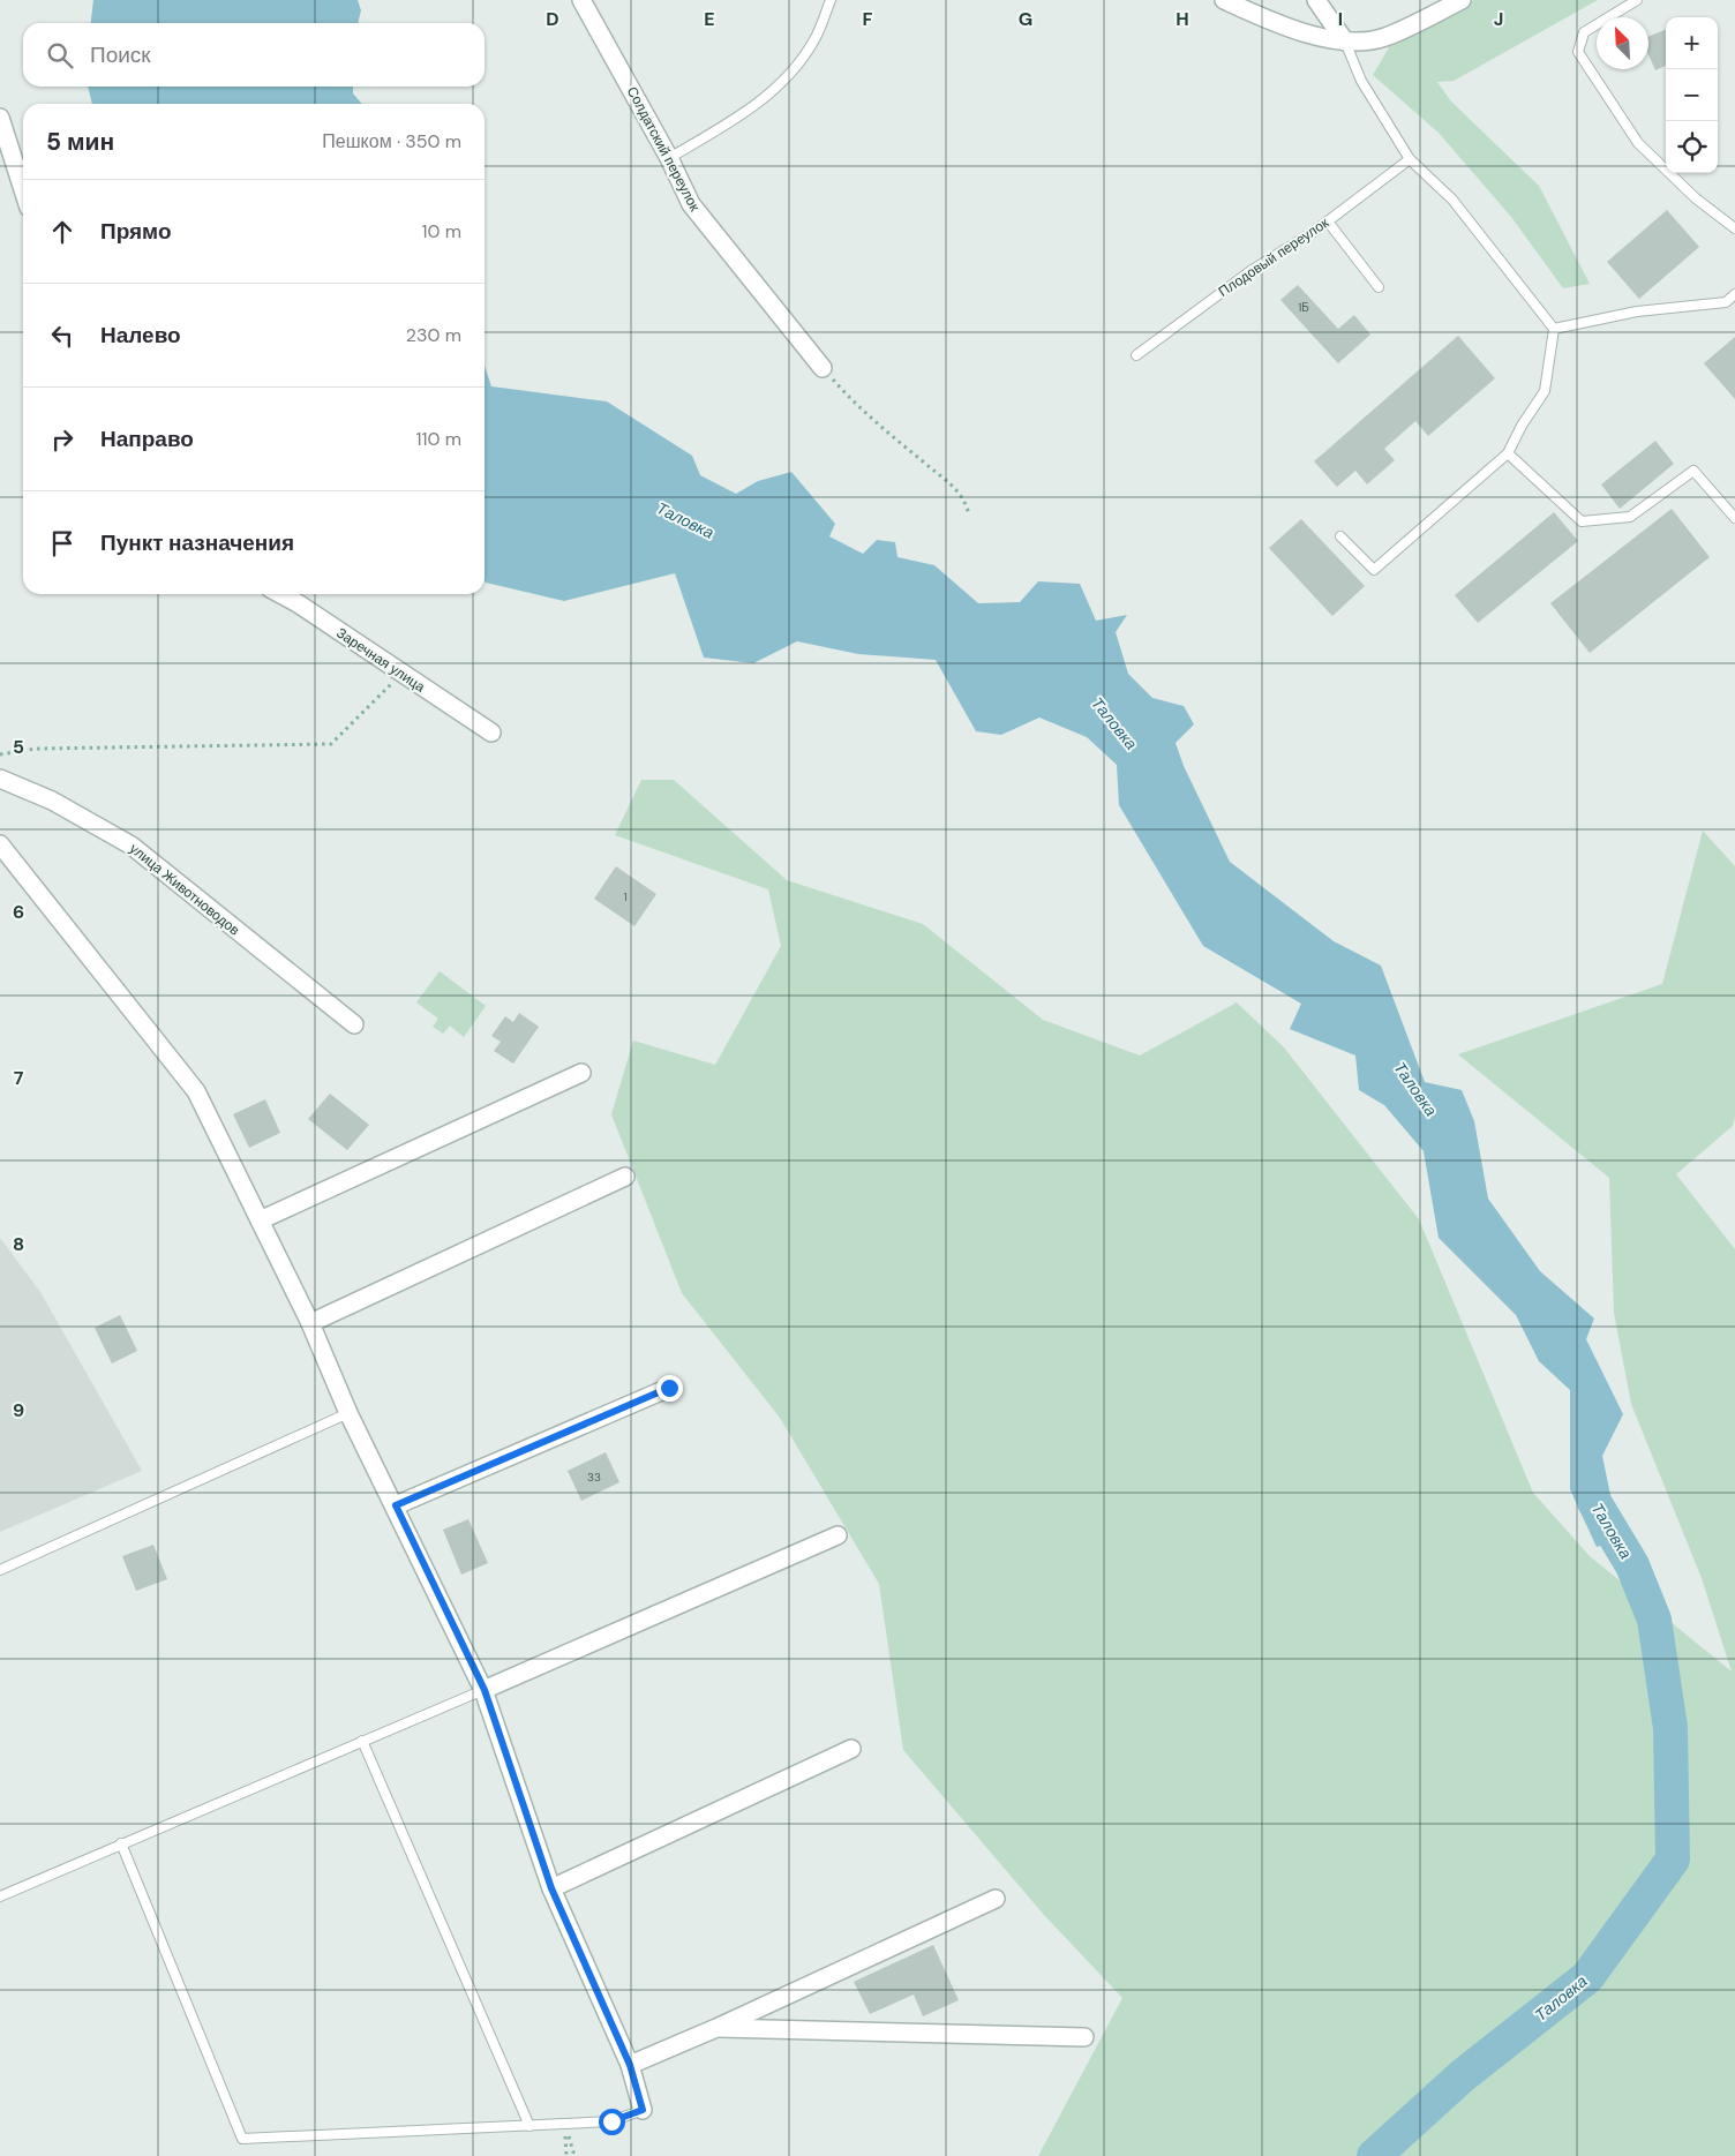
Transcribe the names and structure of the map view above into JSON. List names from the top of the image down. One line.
{"streets":{"street":["Солдатский переулок","Заречная улица","улица Животноводов"],"lane":["Плодовый переулок"]},"water":["Таловка"],"house_numbers":["1Б","1","33"],"north":"top left","page":{"map_buttons":["+","−"],"search":"Поиск","heading":["5 мин","Пешком · 350 m"],"list":[["Прямо","10 m"],["Налево","230 m"],["Направо","110 m"],"Пункт назначения"]},"grid":{"columns":["D","E","F","G","H","I","J"],"rows":["5","6","7","8","9"]}}
